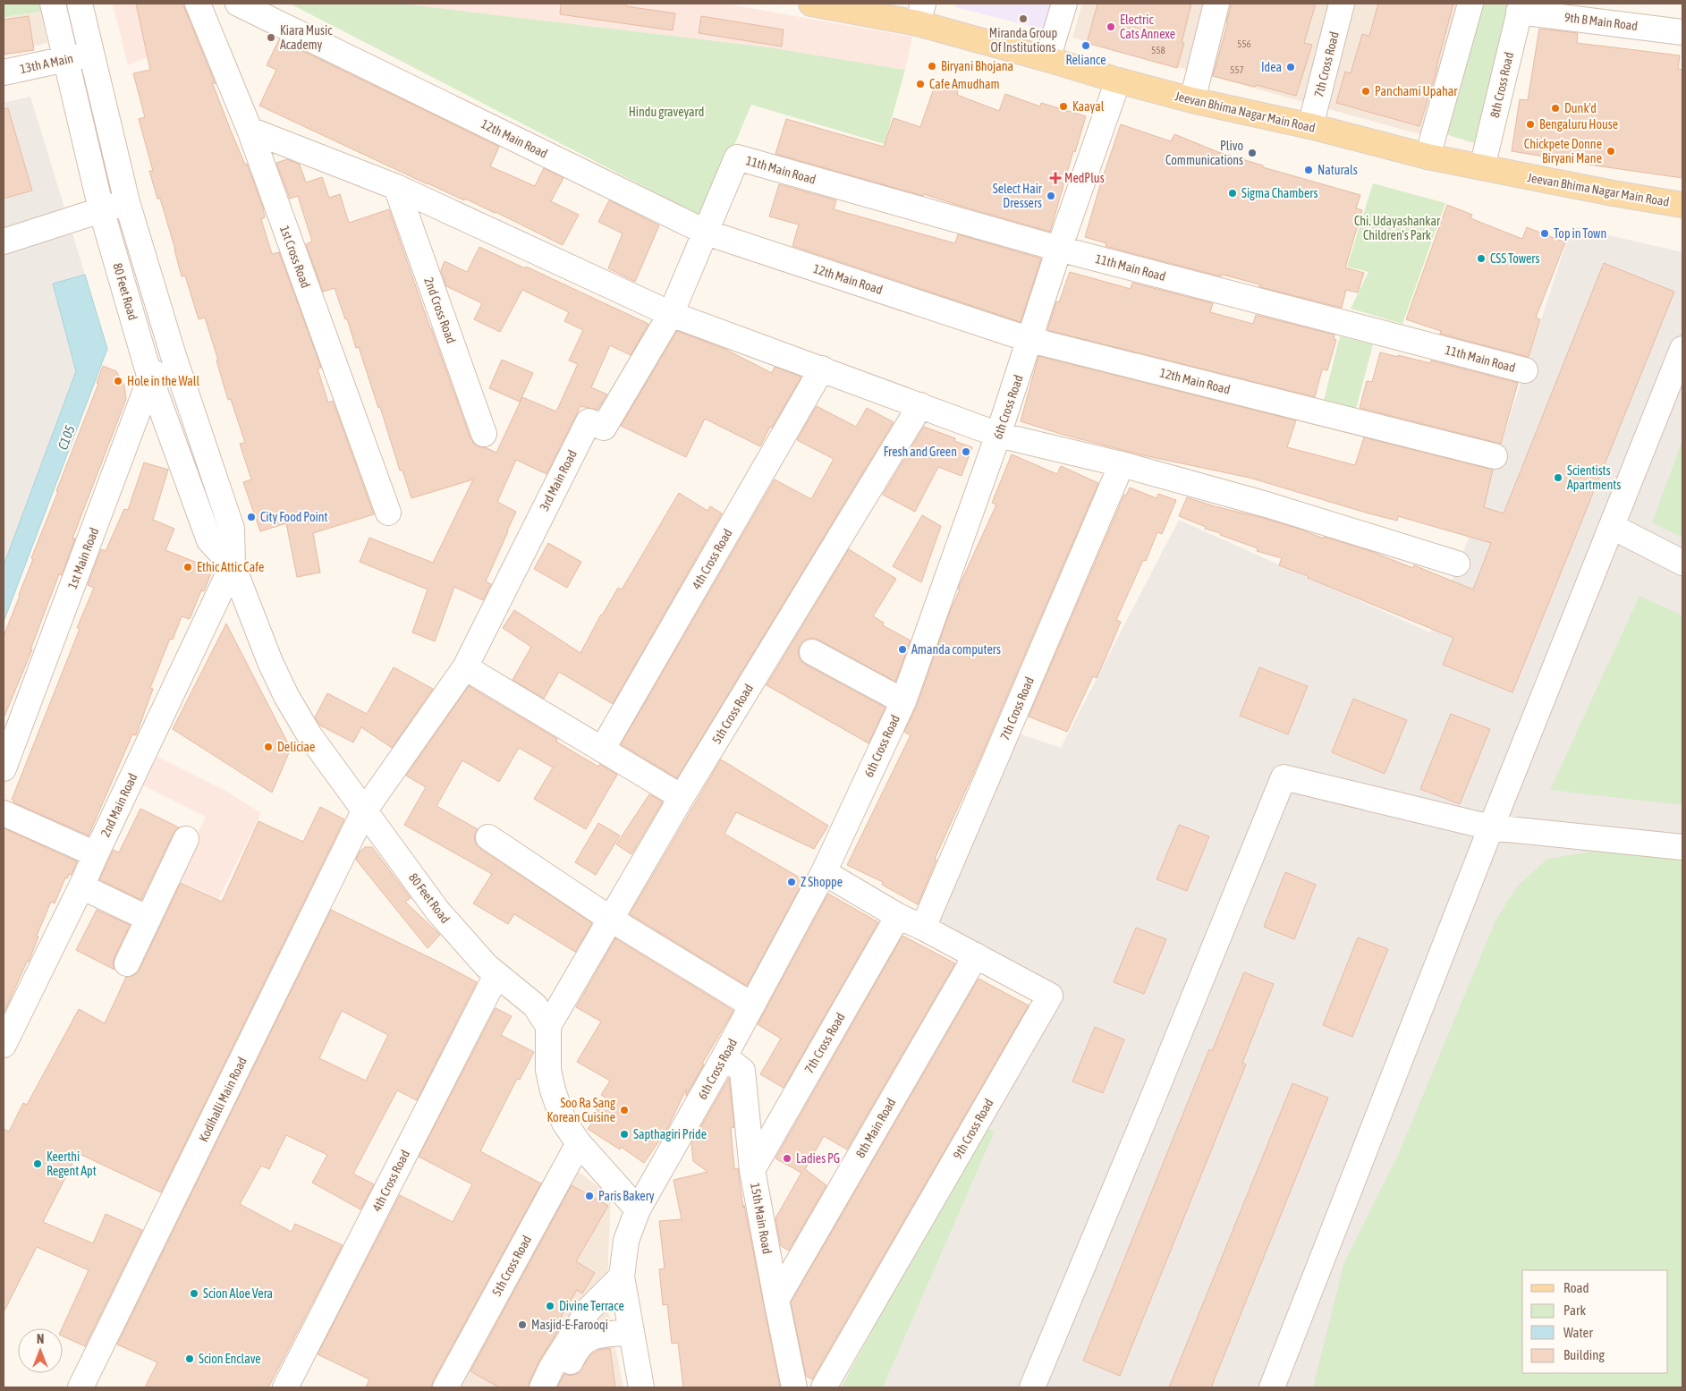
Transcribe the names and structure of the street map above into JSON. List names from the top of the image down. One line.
{"streets":{"main road":["Jeevan Bhima Nagar Main Road"],"street":["9th B Main Road","13th A Main","7th Cross Road","8th Cross Road","12th Main Road","11th Main Road","1st Cross Road","80 Feet Road","2nd Cross Road","6th Cross Road","3rd Main Road","1st Main Road","4th Cross Road","5th Cross Road","2nd Main Road","Kodihalli Main Road","8th Main Road","9th Cross Road","15th Main Road"]},"crossings":[["9th B Main Road","8th Cross Road"],["13th A Main","80 Feet Road"],["7th Cross Road","Jeevan Bhima Nagar Main Road"],["7th Cross Road","9th Cross Road"],["7th Cross Road","15th Main Road"],["8th Cross Road","Jeevan Bhima Nagar Main Road"],["Jeevan Bhima Nagar Main Road","6th Cross Road"],["12th Main Road","6th Cross Road"],["12th Main Road","3rd Main Road"],["11th Main Road","6th Cross Road"],["11th Main Road","3rd Main Road"],["80 Feet Road","3rd Main Road"],["80 Feet Road","1st Main Road"],["80 Feet Road","4th Cross Road"],["80 Feet Road","5th Cross Road"],["80 Feet Road","2nd Main Road"],["80 Feet Road","Kodihalli Main Road"],["6th Cross Road","15th Main Road"],["3rd Main Road","Kodihalli Main Road"],["8th Main Road","9th Cross Road"],["8th Main Road","15th Main Road"]],"water":["C105"],"parks":["Hindu graveyard","Chi. Udayashankar Children's Park"],"places":{"other":["Miranda Group Of Institutions","Electric Cats Annexe","Kiara Music Academy","Reliance","Biryani Bhojana","Idea","Cafe Amudham","Panchami Upahar","Kaayal","Dunk'd","Bengaluru House","Chickpete Donne Biryani Mane","Plivo Communications","Naturals","Sigma Chambers","Select Hair Dressers","Top in Town","CSS Towers","Hole in the Wall","Fresh and Green","Scientists Apartments","City Food Point","Ethic Attic Cafe","Amanda computers","Deliciae","Z Shoppe","Soo Ra Sang Korean Cuisine","Sapthagiri Pride","Ladies PG","Keerthi Regent Apt","Paris Bakery","Scion Aloe Vera","Divine Terrace","Masjid-E-Farooqi","Scion Enclave"],"health":["MedPlus"]},"house_numbers":["556","558","557"],"legend":["Road","Park","Water","Building"],"north":"top"}
